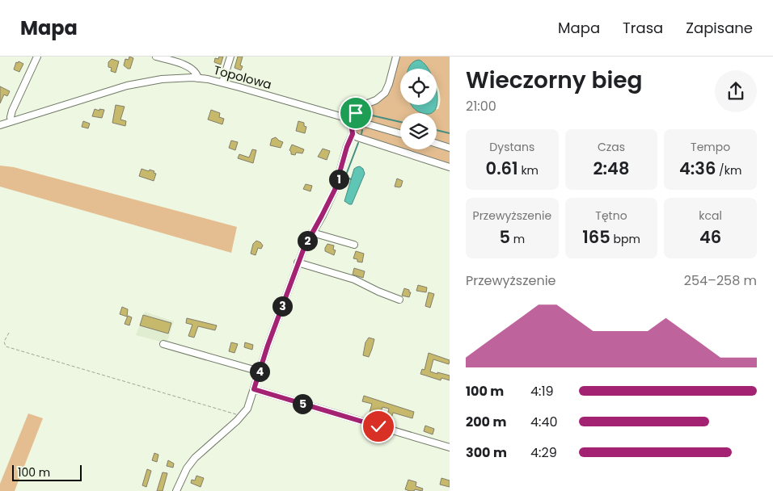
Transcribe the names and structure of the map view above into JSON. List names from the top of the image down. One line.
{"streets":{"street":["Topolowa"]},"scale_bar":"100 m","page":{"header":"Mapa","nav":["Mapa","Trasa","Zapisane"],"heading":["Wieczorny bieg","21:00"],"stats":[["Dystans","0.61 km"],["Czas","2:48"],["Tempo","4:36 /km"],["Przewyższenie","5 m"],["Tętno","165 bpm"],["kcal","46"]],"pins":["1","2","3","4","5"],"chart":["Przewyższenie","254–258 m"],"list":[{"name":"100 m","note":"4:19"},{"name":"200 m","note":"4:40"},{"name":"300 m","note":"4:29"}],"scale":"100 m"}}
